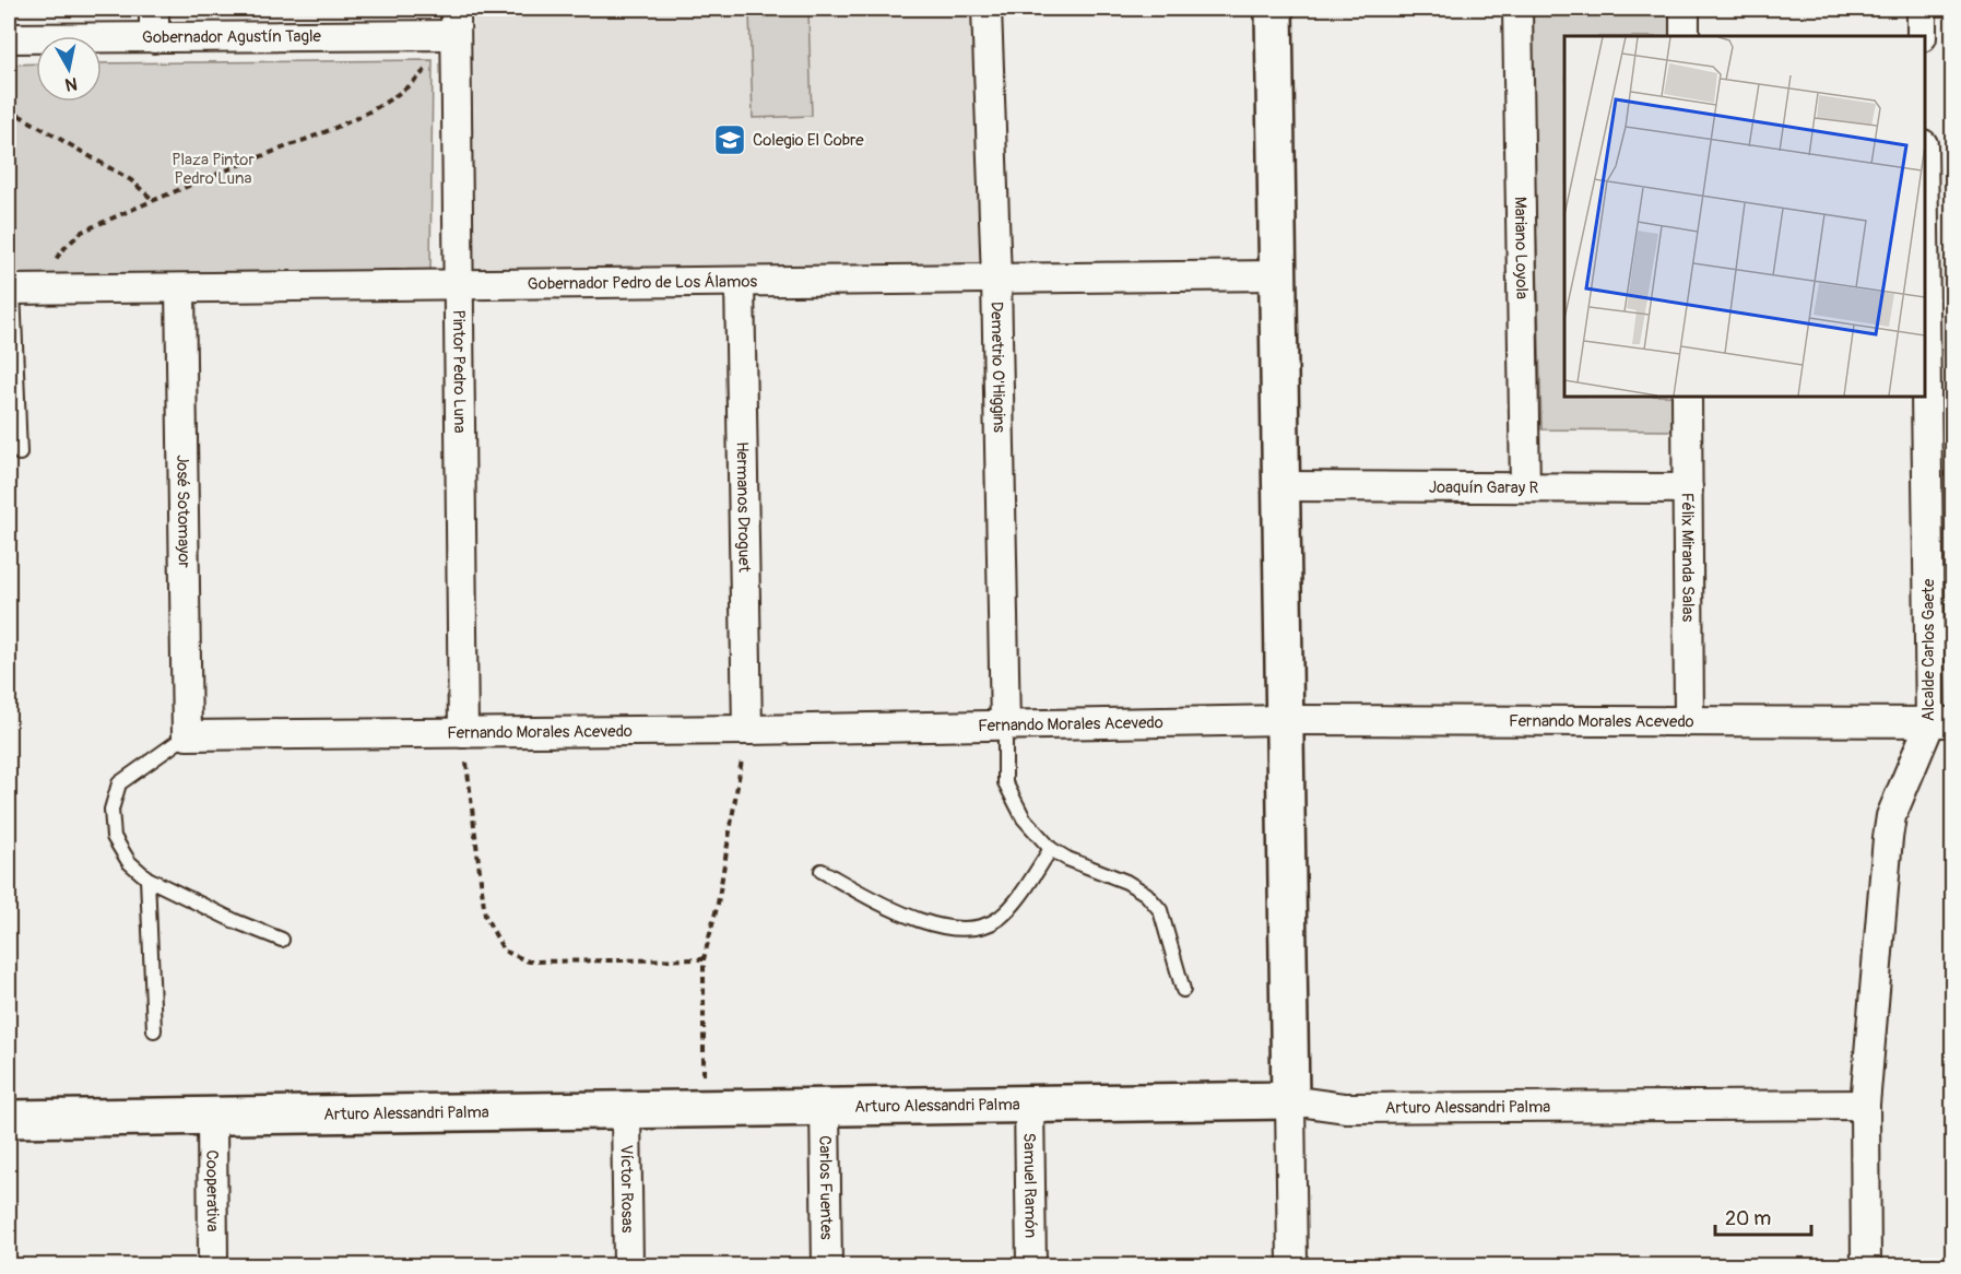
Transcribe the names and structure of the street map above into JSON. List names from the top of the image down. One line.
{"streets":{"street":["Gobernador Agustín Tagle","Mariano Loyola","Gobernador Pedro de Los Álamos","Demetrio O'Higgins","Pintor Pedro Luna","Joaquín Garay R","Hermanos Droguet","José Sotomayor","Félix Miranda Salas","Alcalde Carlos Gaete","Fernando Morales Acevedo","Arturo Alessandri Palma","Samuel Ramón","Carlos Fuentes","Víctor Rosas","Cooperativa"]},"crossings":[["Gobernador Agustín Tagle","Pintor Pedro Luna"],["Mariano Loyola","Joaquín Garay R"],["Gobernador Pedro de Los Álamos","Demetrio O'Higgins"],["Gobernador Pedro de Los Álamos","Pintor Pedro Luna"],["Gobernador Pedro de Los Álamos","Hermanos Droguet"],["Gobernador Pedro de Los Álamos","José Sotomayor"],["Demetrio O'Higgins","Fernando Morales Acevedo"],["Pintor Pedro Luna","Fernando Morales Acevedo"],["Joaquín Garay R","Félix Miranda Salas"],["Hermanos Droguet","Fernando Morales Acevedo"],["José Sotomayor","Fernando Morales Acevedo"],["Félix Miranda Salas","Fernando Morales Acevedo"],["Alcalde Carlos Gaete","Fernando Morales Acevedo"],["Alcalde Carlos Gaete","Arturo Alessandri Palma"],["Arturo Alessandri Palma","Samuel Ramón"],["Arturo Alessandri Palma","Carlos Fuentes"],["Arturo Alessandri Palma","Víctor Rosas"],["Arturo Alessandri Palma","Cooperativa"]],"parks":["Plaza Pintor Pedro Luna"],"places":{"school or university":["Colegio El Cobre"]},"scale_bar":"20 m","north":"bottom"}
